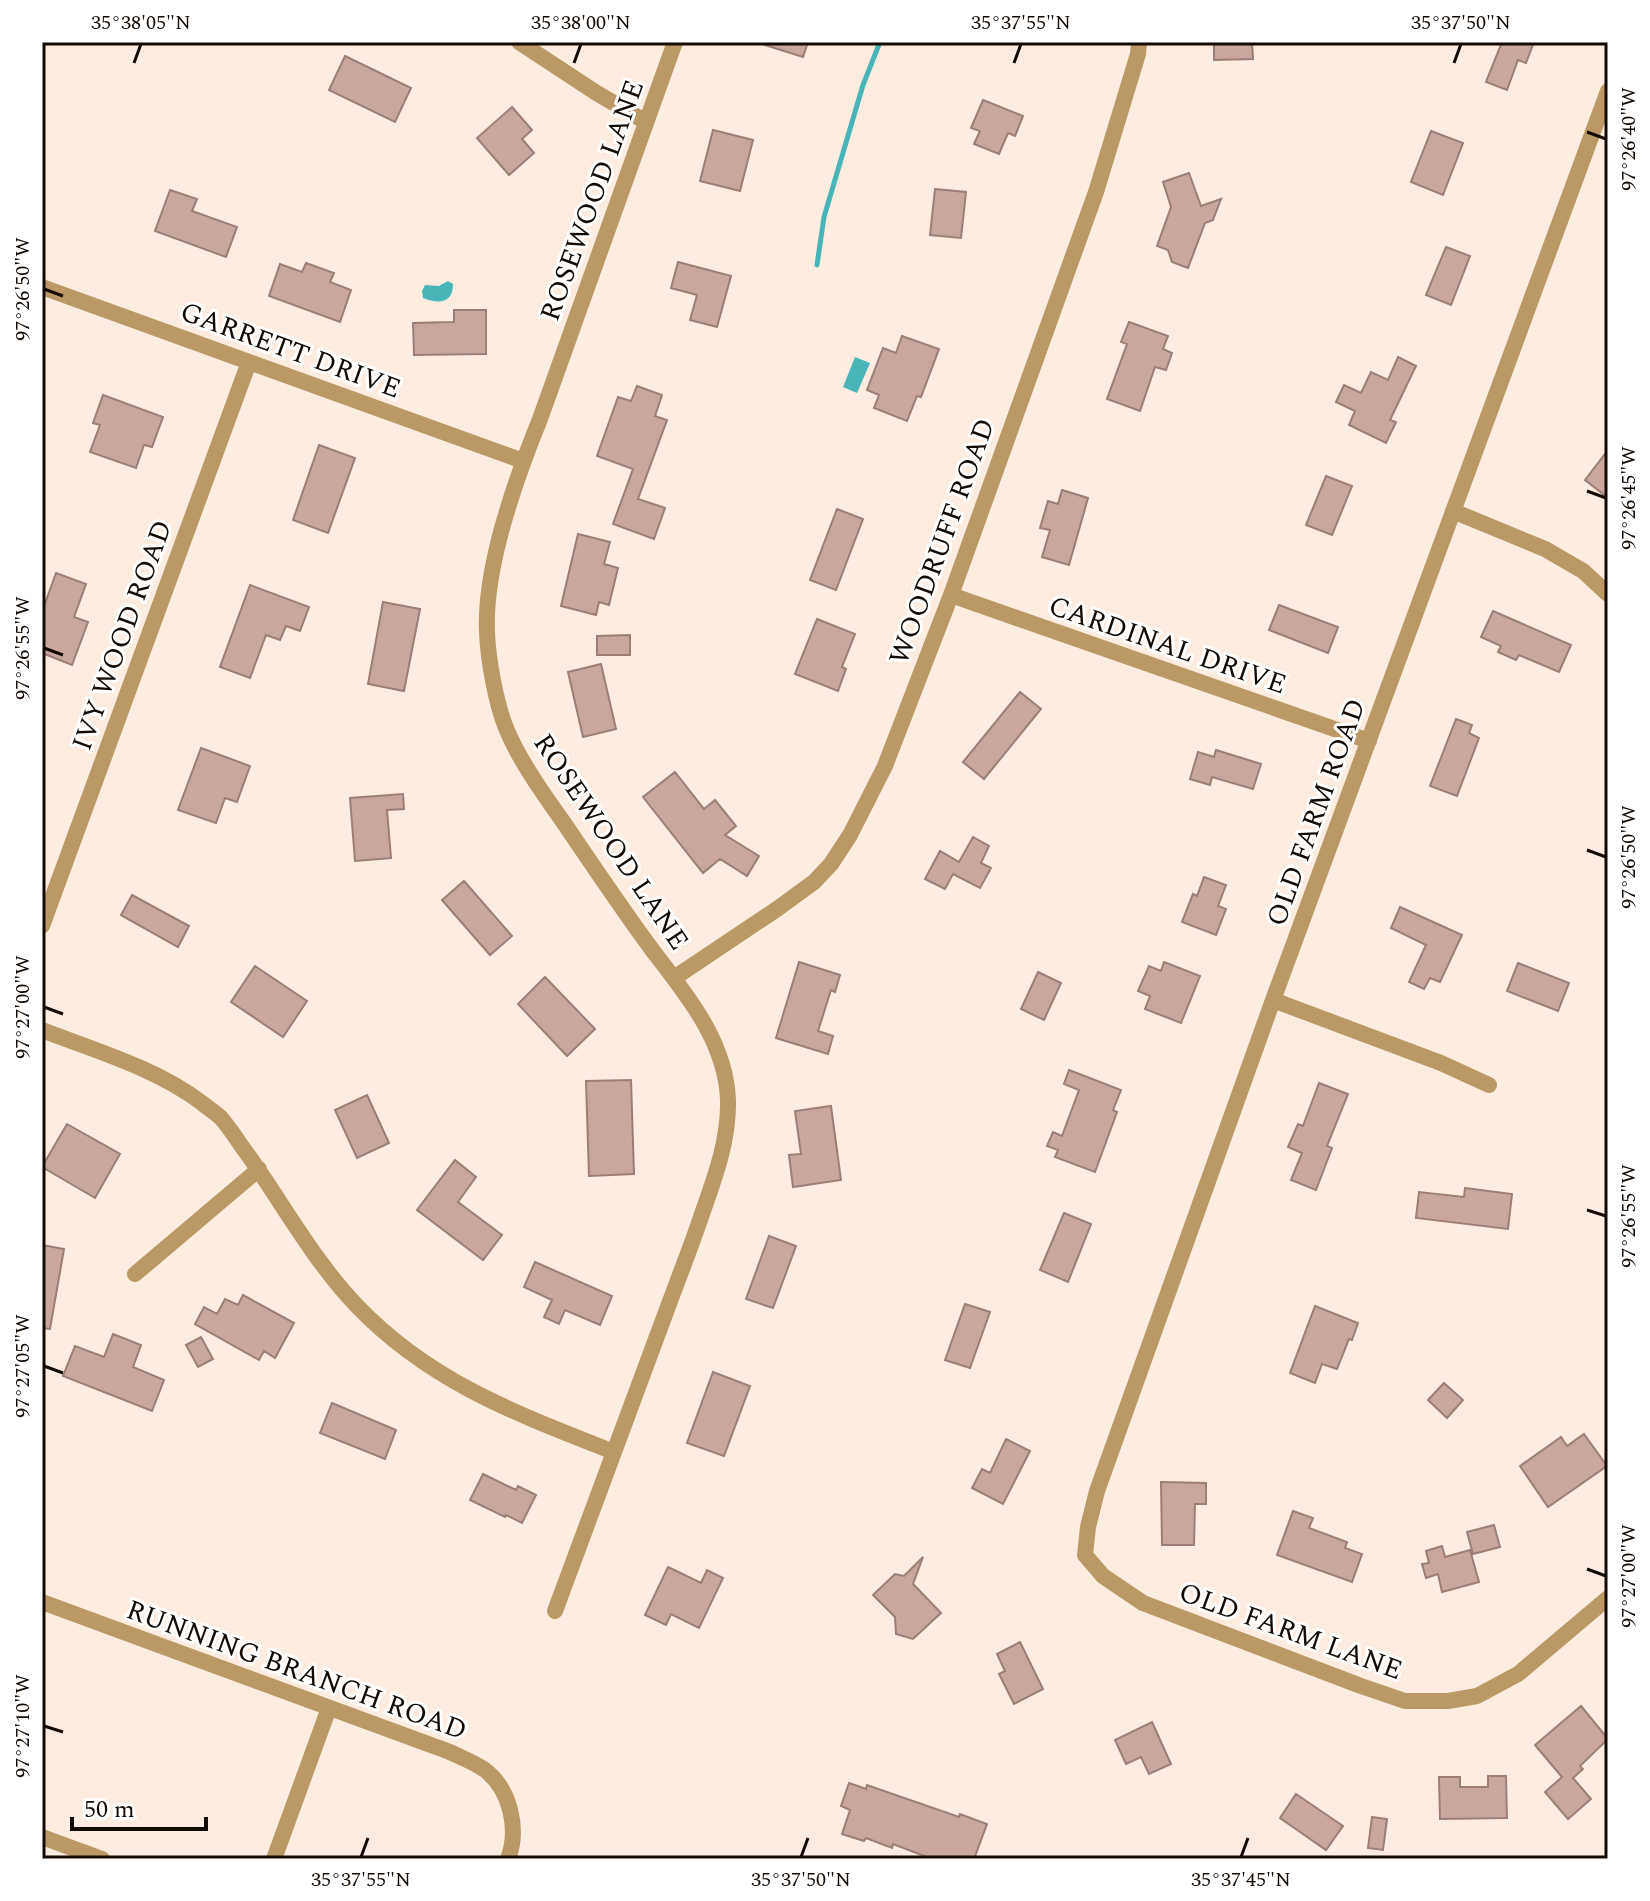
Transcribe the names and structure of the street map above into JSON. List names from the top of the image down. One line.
{"streets":{"street":["ROSEWOOD LANE","GARRETT DRIVE","WOODRUFF ROAD","IVY WOOD ROAD","CARDINAL DRIVE","OLD FARM ROAD","OLD FARM LANE","RUNNING BRANCH ROAD"]},"crossings":[["ROSEWOOD LANE","GARRETT DRIVE"],["ROSEWOOD LANE","WOODRUFF ROAD"],["GARRETT DRIVE","IVY WOOD ROAD"],["WOODRUFF ROAD","CARDINAL DRIVE"],["CARDINAL DRIVE","OLD FARM ROAD"],["OLD FARM ROAD","OLD FARM LANE"]],"scale_bar":"50 m","coordinates":["35°38'05\"N","35°38'00\"N","35°37'55\"N","35°37'50\"N","97°26'40\"W","97°26'50\"W","97°26'45\"W","97°26'55\"W","97°27'00\"W","97°27'05\"W","97°27'10\"W","35°37'45\"N"]}
